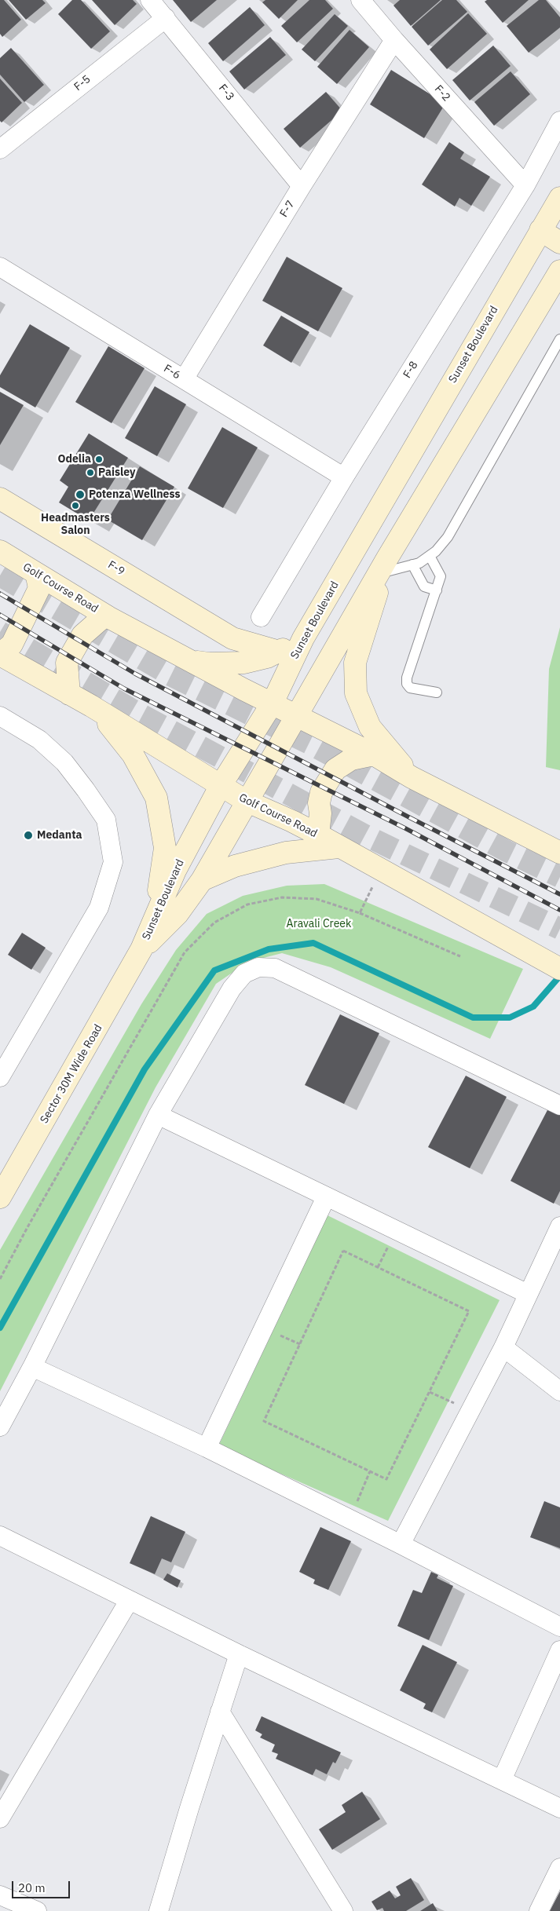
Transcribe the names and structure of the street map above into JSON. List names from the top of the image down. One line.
{"streets":{"main road":["Sunset Boulevard","F-9","Golf Course Road","Sector 30M Wide Road"],"street":["F-5","F-3","F-2","F-7","F-8","F-6"]},"crossings":[["F-5","F-3"],["F-3","F-7"],["F-2","F-7"],["F-2","F-8"],["F-7","F-6"],["Sunset Boulevard","Golf Course Road"],["Sunset Boulevard","Sector 30M Wide Road"],["F-8","F-6"]],"parks":["Aravali Creek"],"places":["Odelia","Paisley","Potenza Wellness","Headmasters Salon","Medanta"],"scale_bar":"20 m"}
